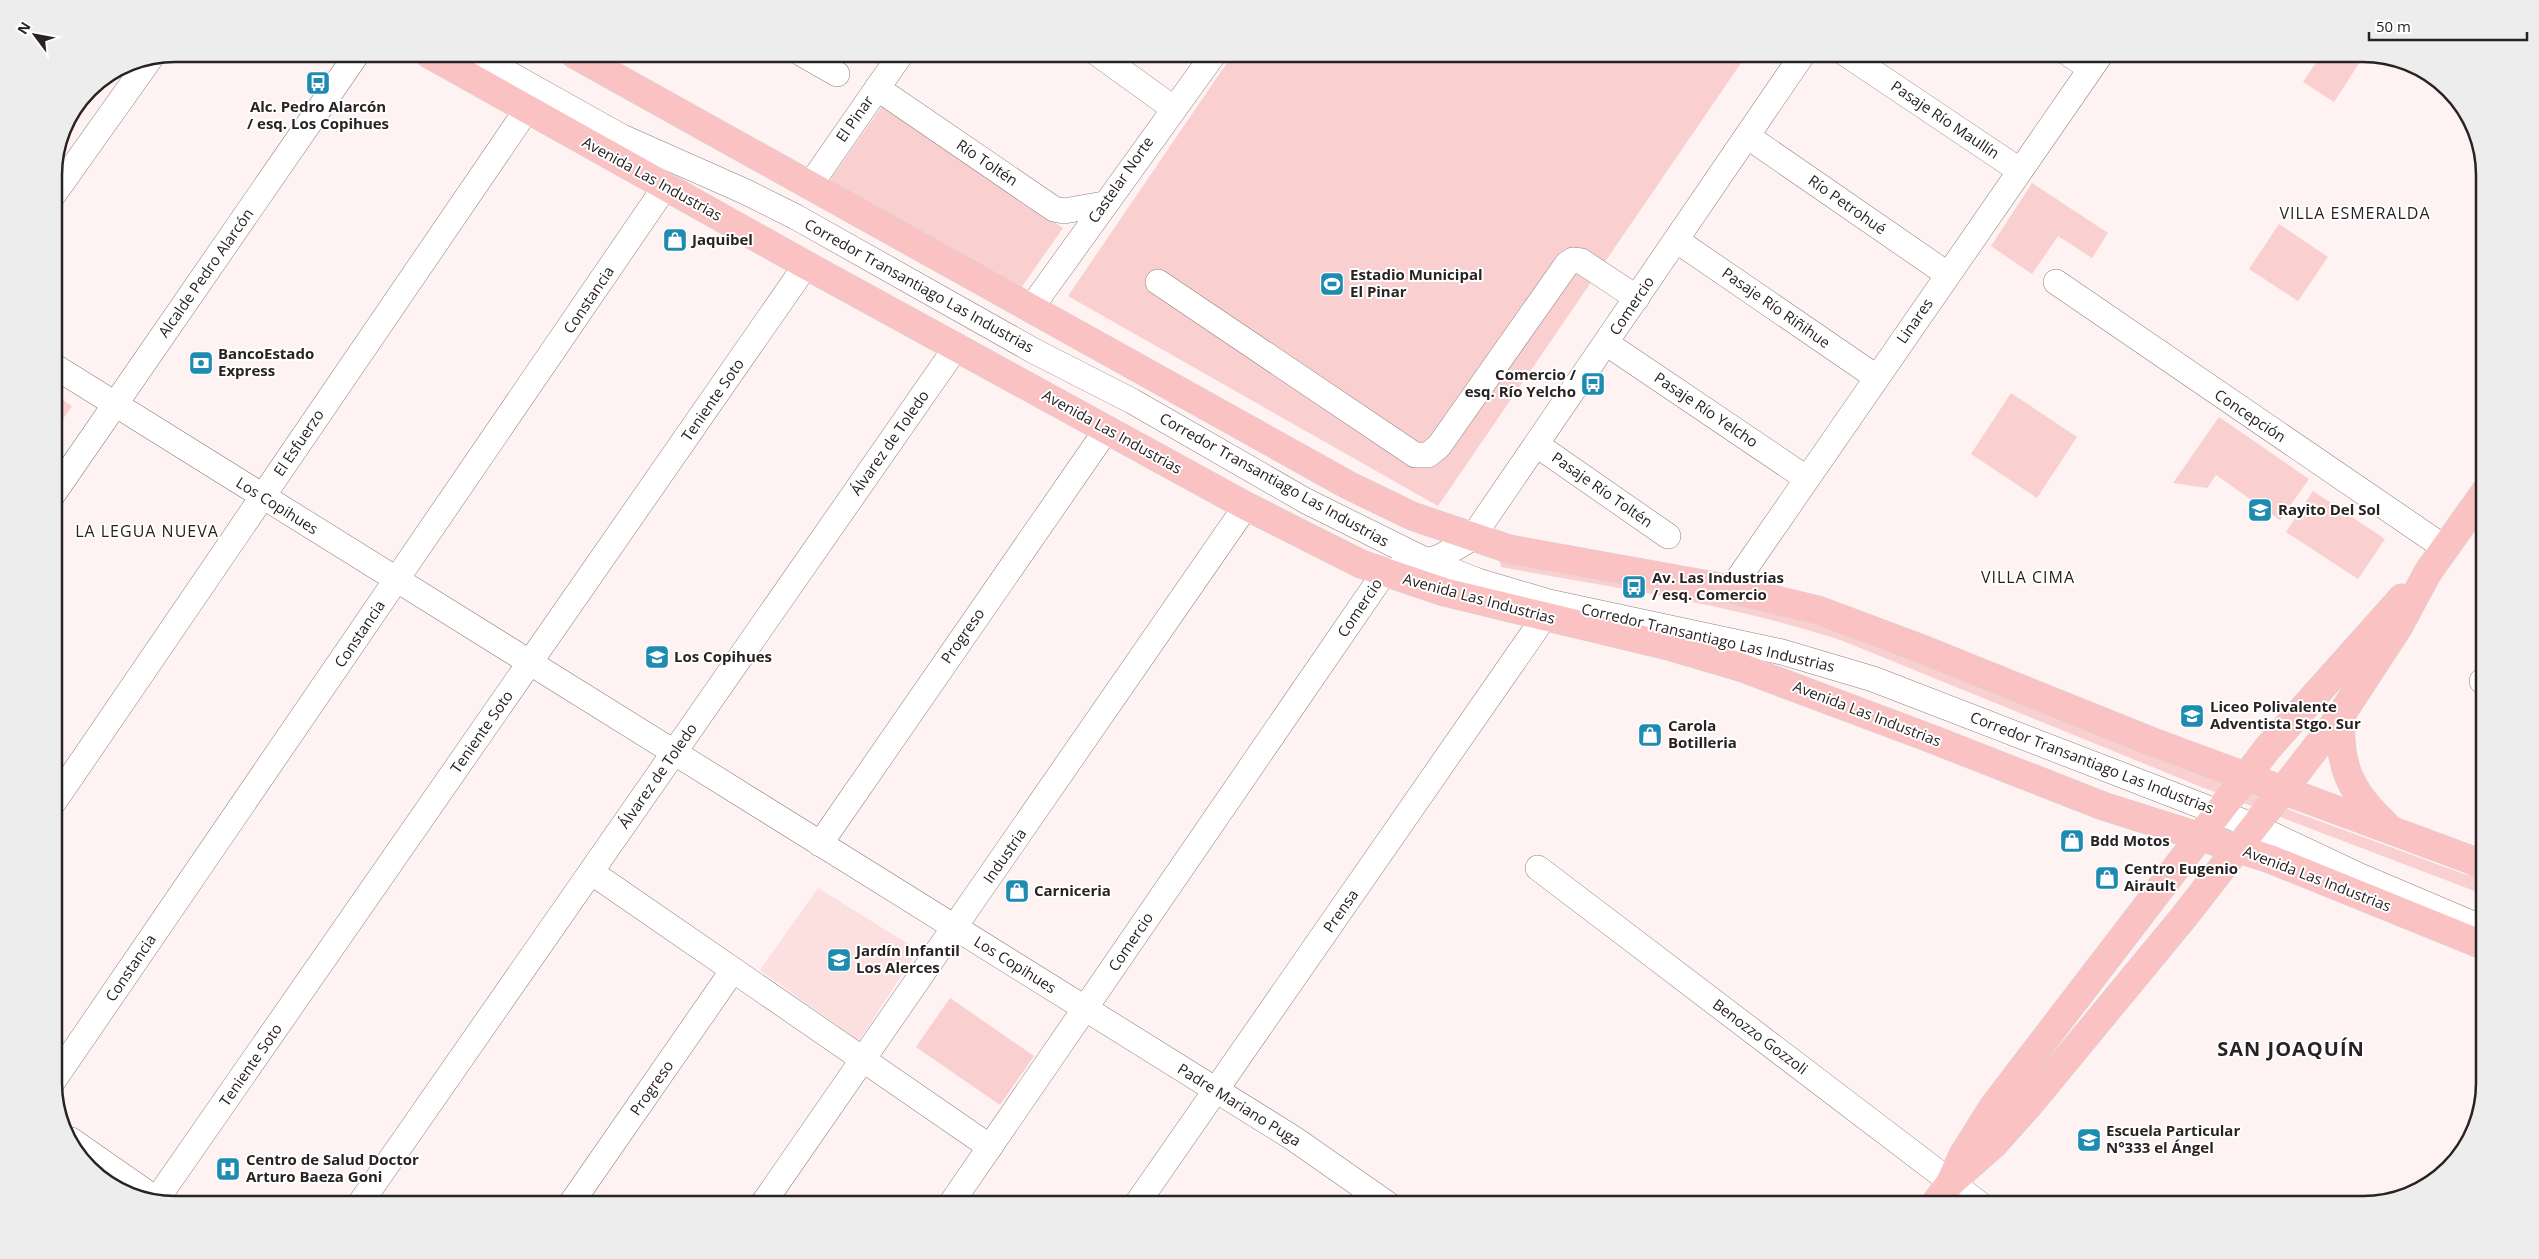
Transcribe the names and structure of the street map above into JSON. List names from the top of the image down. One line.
{"streets":{"main road":["Avenida Las Industrias"],"street":["El Pinar","Pasaje Río Maullín","Río Toltén","Castelar Norte","Río Petrohué","Alcalde Pedro Alarcón","Corredor Transantiago Las Industrias","Constancia","Comercio","Pasaje Río Riñihue","Linares","Teniente Soto","Pasaje Río Yelcho","Concepción","El Esfuerzo","Álvarez de Toledo","Pasaje Río Toltén","Los Copihues","Progreso","Industria","Prensa","Benozzo Gozzoli","Padre Mariano Puga"]},"crossings":[["El Pinar","Río Toltén"],["Pasaje Río Maullín","Linares"],["Río Toltén","Castelar Norte"],["Avenida Las Industrias","Constancia"],["Avenida Las Industrias","Comercio"],["Avenida Las Industrias","Teniente Soto"],["Avenida Las Industrias","El Esfuerzo"],["Avenida Las Industrias","Álvarez de Toledo"],["Avenida Las Industrias","Progreso"],["Avenida Las Industrias","Industria"],["Avenida Las Industrias","Prensa"],["Río Petrohué","Comercio"],["Río Petrohué","Linares"],["Alcalde Pedro Alarcón","Los Copihues"],["Corredor Transantiago Las Industrias","Comercio"],["Constancia","Los Copihues"],["Comercio","Pasaje Río Riñihue"],["Comercio","Pasaje Río Yelcho"],["Comercio","Pasaje Río Toltén"],["Comercio","Los Copihues"],["Comercio","Padre Mariano Puga"],["Pasaje Río Riñihue","Linares"],["Linares","Pasaje Río Yelcho"],["Teniente Soto","Los Copihues"],["El Esfuerzo","Los Copihues"],["Álvarez de Toledo","Los Copihues"],["Los Copihues","Progreso"],["Los Copihues","Industria"],["Los Copihues","Padre Mariano Puga"],["Prensa","Padre Mariano Puga"]],"districts":["VILLA ESMERALDA","LA LEGUA NUEVA","VILLA CIMA","SAN JOAQUÍN"],"places":{"bus stop":["Alc. Pedro Alarcón / esq. Los Copihues","Comercio / esq. Río Yelcho","Av. Las Industrias / esq. Comercio"],"shop":["Jaquibel","Carola Botilleria","Bdd Motos","Centro Eugenio Airault","Carniceria"],"sports":["Estadio Municipal El Pinar"],"bank":["BancoEstado Express"],"school or university":["Rayito Del Sol","Los Copihues","Liceo Polivalente Adventista Stgo. Sur","Jardín Infantil Los Alerces","Escuela Particular N°333 el Ángel"],"hospital":["Centro de Salud Doctor Arturo Baeza Goni"]},"scale_bar":"50 m","north":"top left"}
